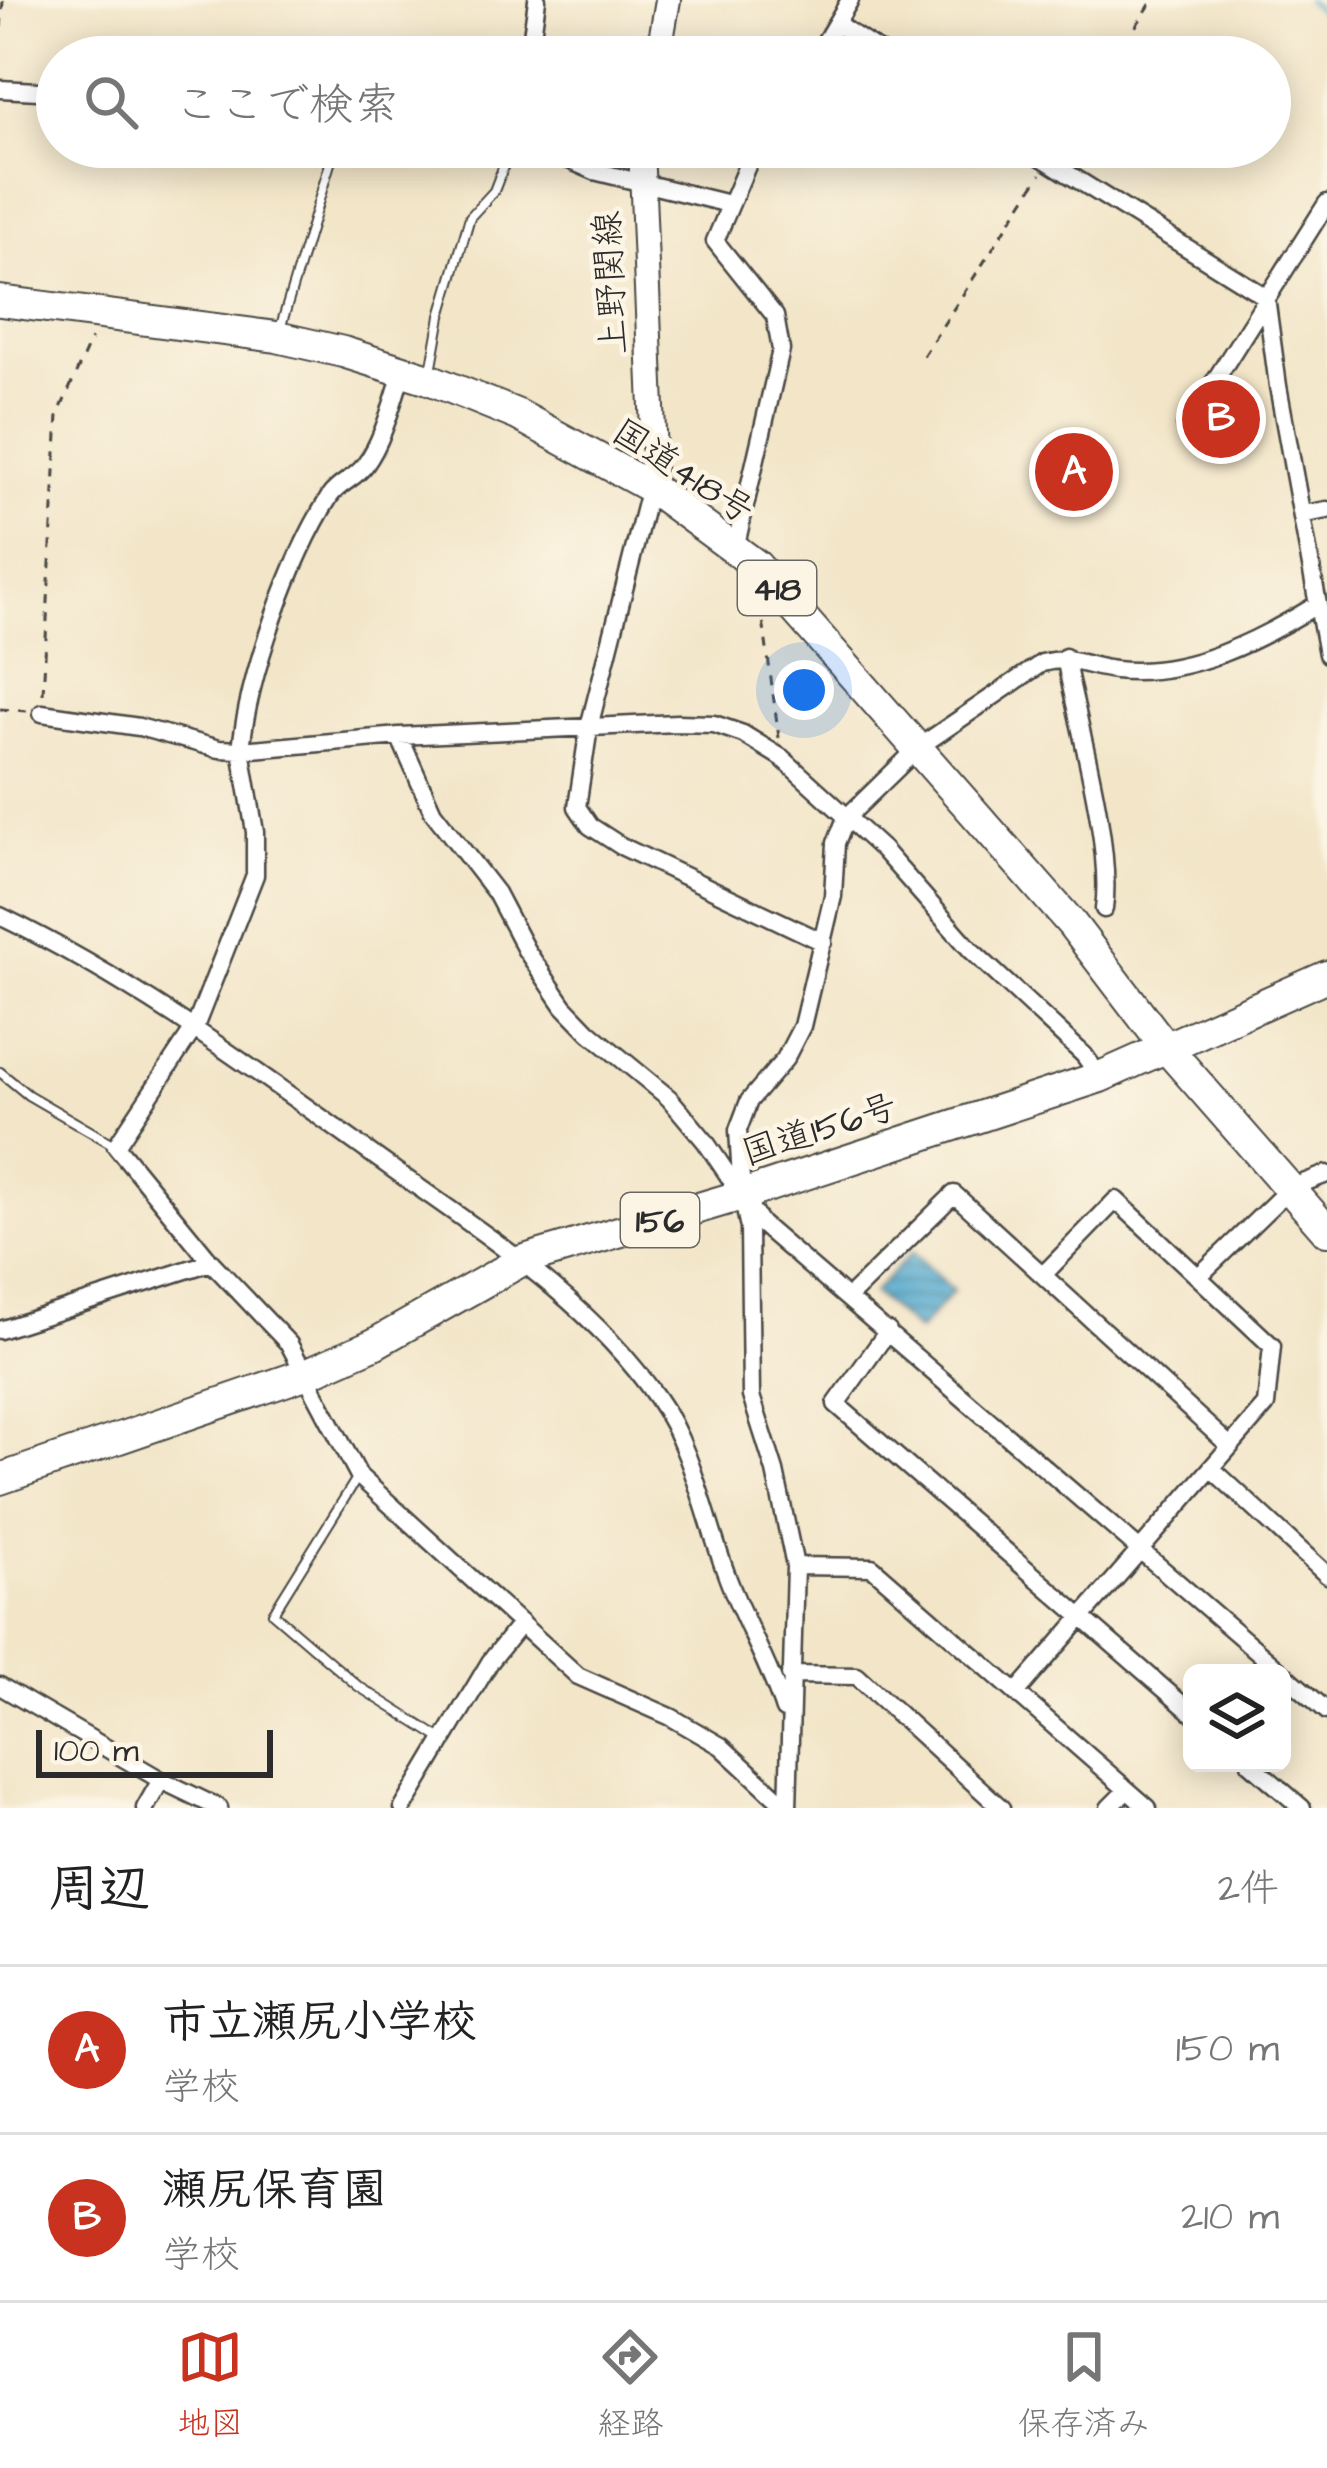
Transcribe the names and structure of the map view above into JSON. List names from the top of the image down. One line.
{"streets":{"highway":["国道418号","418","国道156号","156"],"main road":["上野関線"]},"crossings":[["上野関線","国道418号"],["国道418号","国道156号"]],"scale_bar":"100 m","page":{"search":"ここで検索","pins":["B","A"],"scale":"100 m","heading":["周辺","2件"],"list":[{"mark":"A","name":"市立瀬尻小学校","note":"学校","value":"150 m"},{"mark":"B","name":"瀬尻保育園","note":"学校","value":"210 m"}],"nav":["地図","経路","保存済み"]}}
